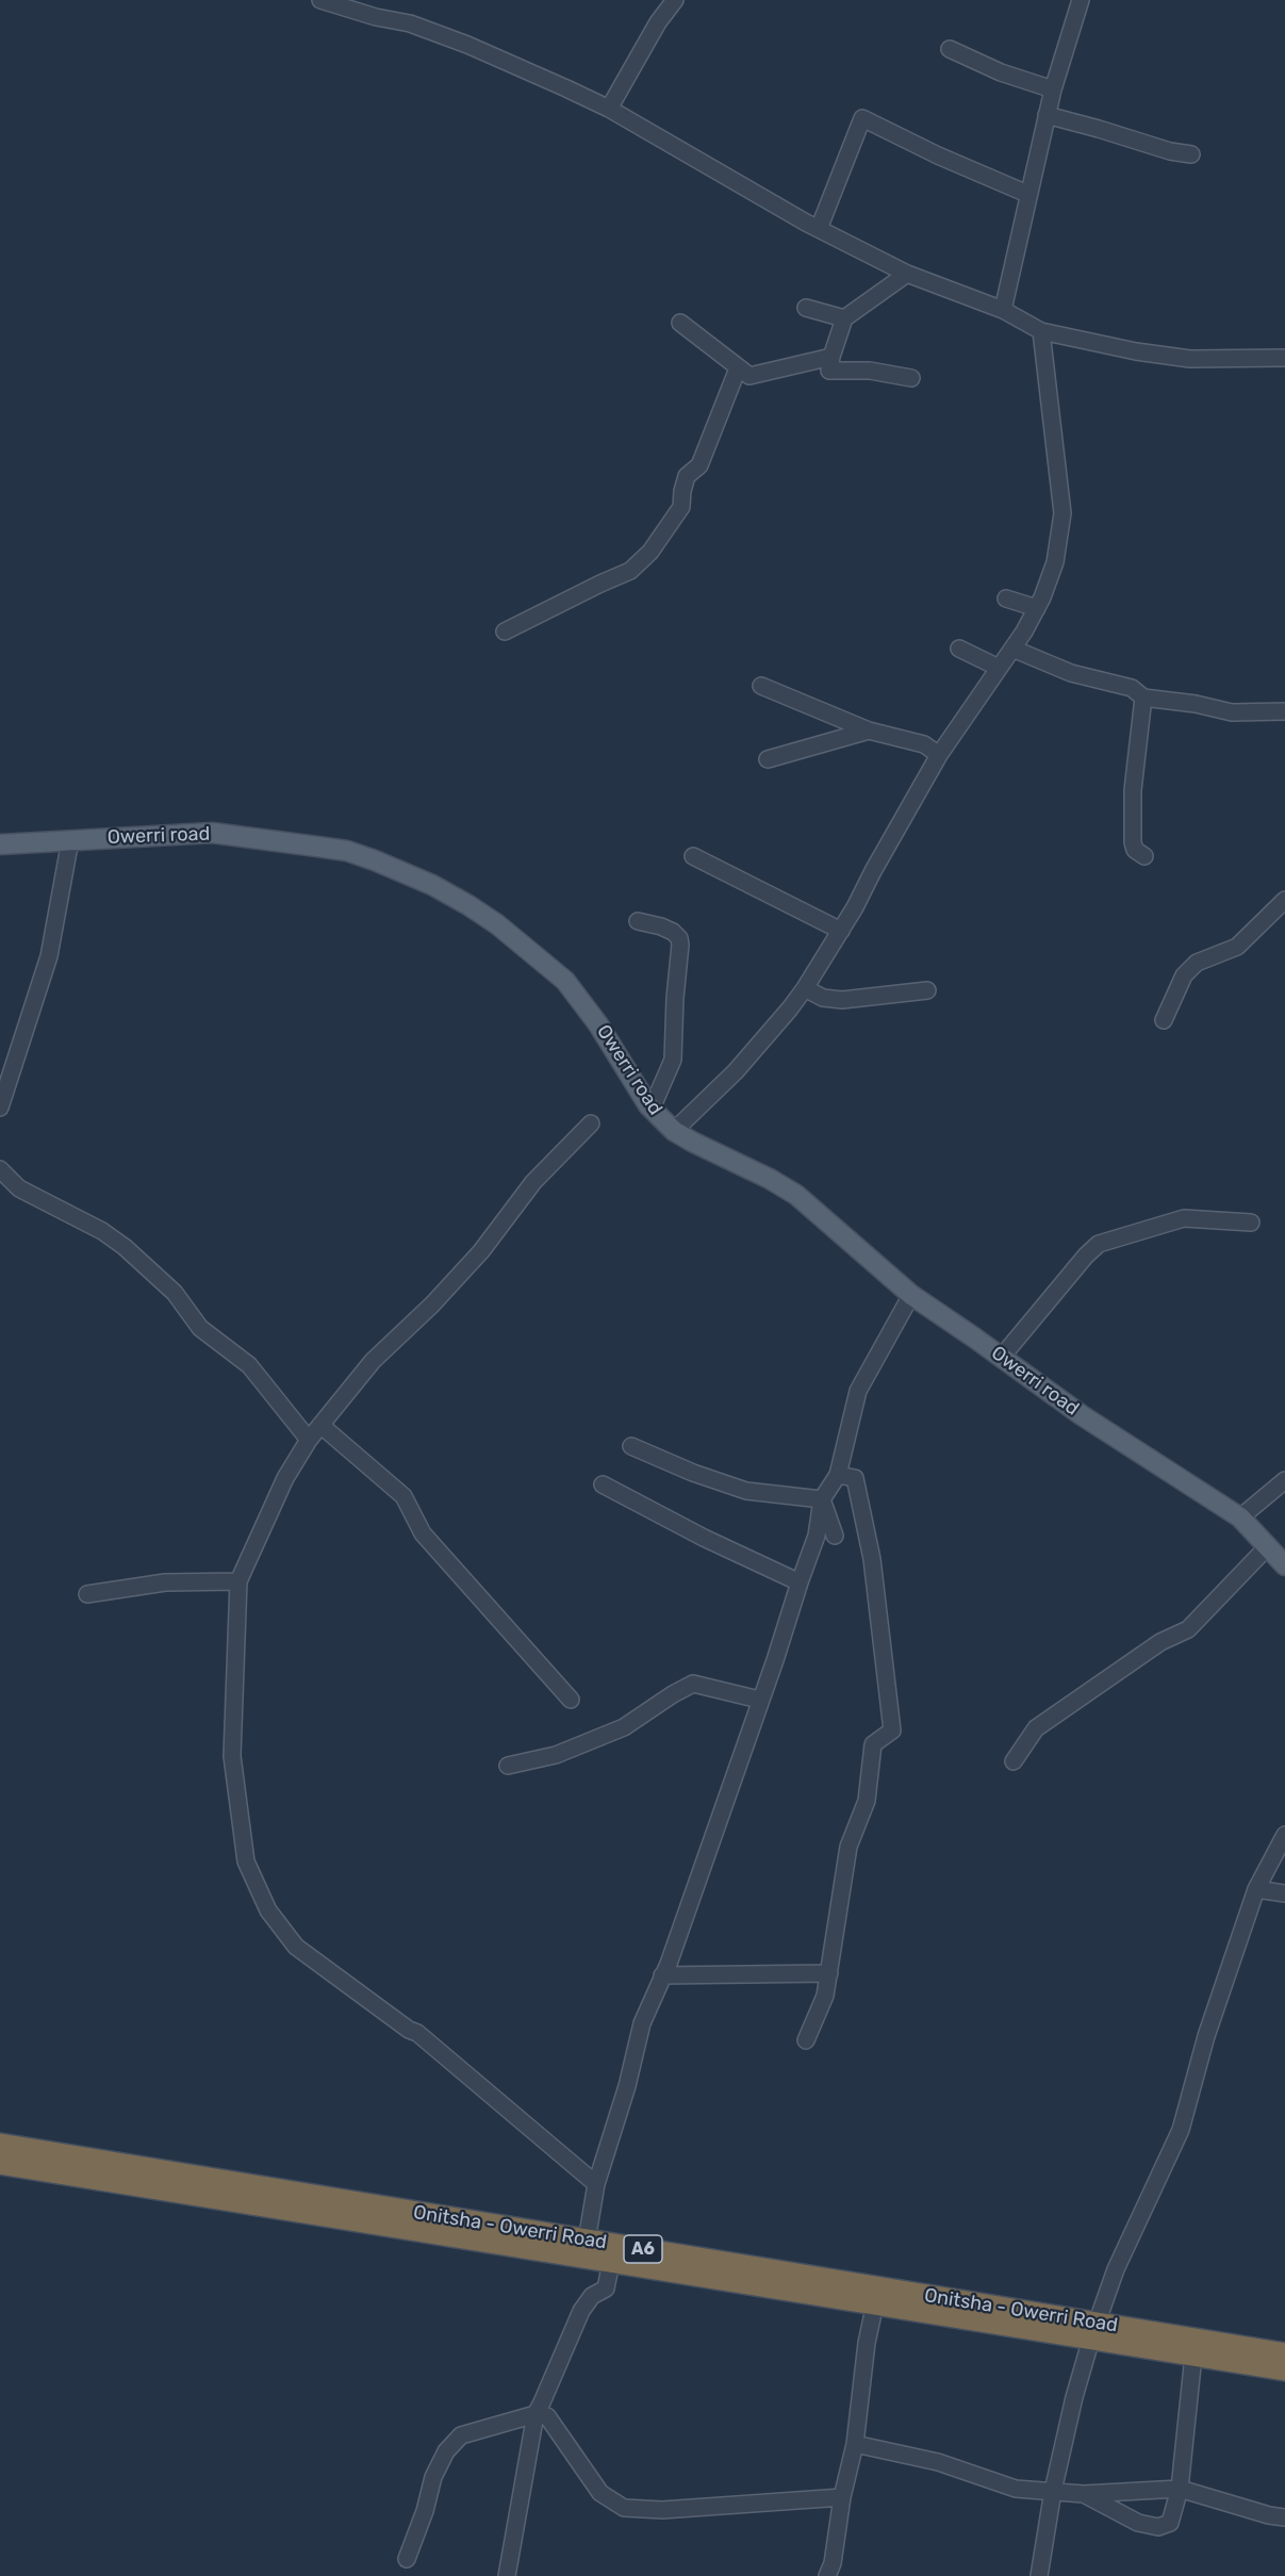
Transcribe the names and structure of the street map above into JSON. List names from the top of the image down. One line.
{"streets":{"highway":["Onitsha - Owerri Road","A6"],"main road":["Owerri road"]}}
